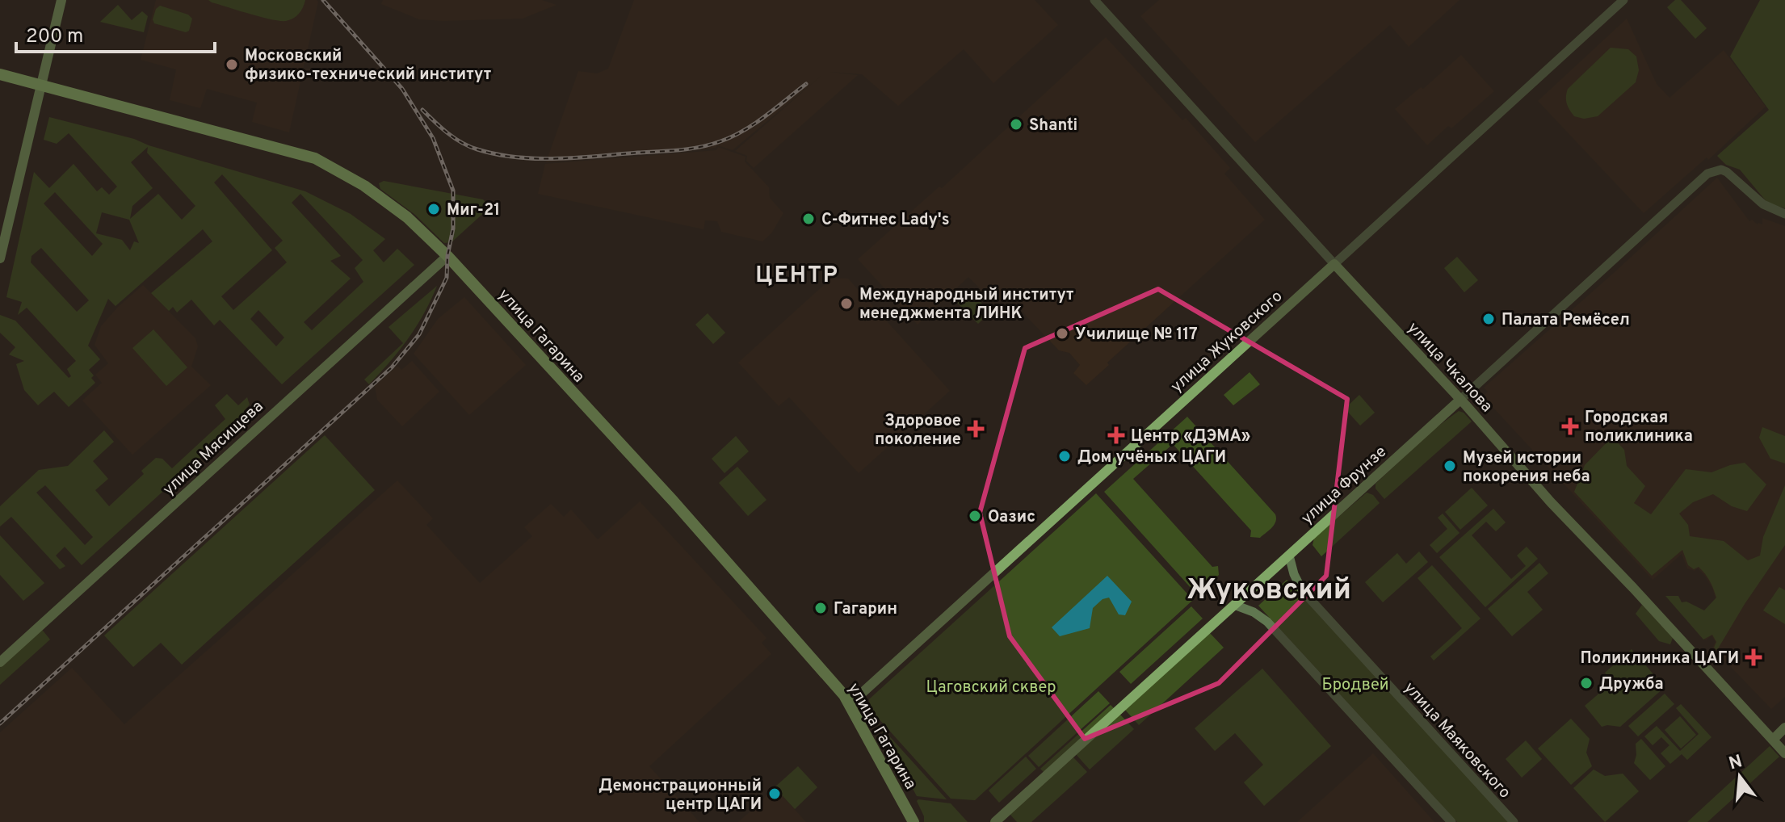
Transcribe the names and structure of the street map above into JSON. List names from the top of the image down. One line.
{"streets":{"main road":["улица Гагарина","улица Жуковского","улица Чкалова","улица Мясищева","улица Фрунзе"],"street":["улица Маяковского"]},"crossings":[["улица Гагарина","улица Жуковского"],["улица Гагарина","улица Мясищева"],["улица Жуковского","улица Чкалова"],["улица Чкалова","улица Фрунзе"],["улица Фрунзе","улица Маяковского"]],"districts":["ЦЕНТР","Жуковский"],"parks":["Бродвей","Цаговский сквер"],"places":{"other":["Московский физико-технический институт","Shanti","Миг-21","С-Фитнес Lady's","Международный институт менеджмента ЛИНК","Палата Ремёсел","Училище № 117","Дом учёных ЦАГИ","Музей истории покорения неба","Оазис","Гагарин","Дружба","Демонстрационный центр ЦАГИ"],"health":["Городская поликлиника","Здоровое поколение","Центр «ДЭМА»","Поликлиника ЦАГИ"]},"scale_bar":"200 m","north":"top"}
